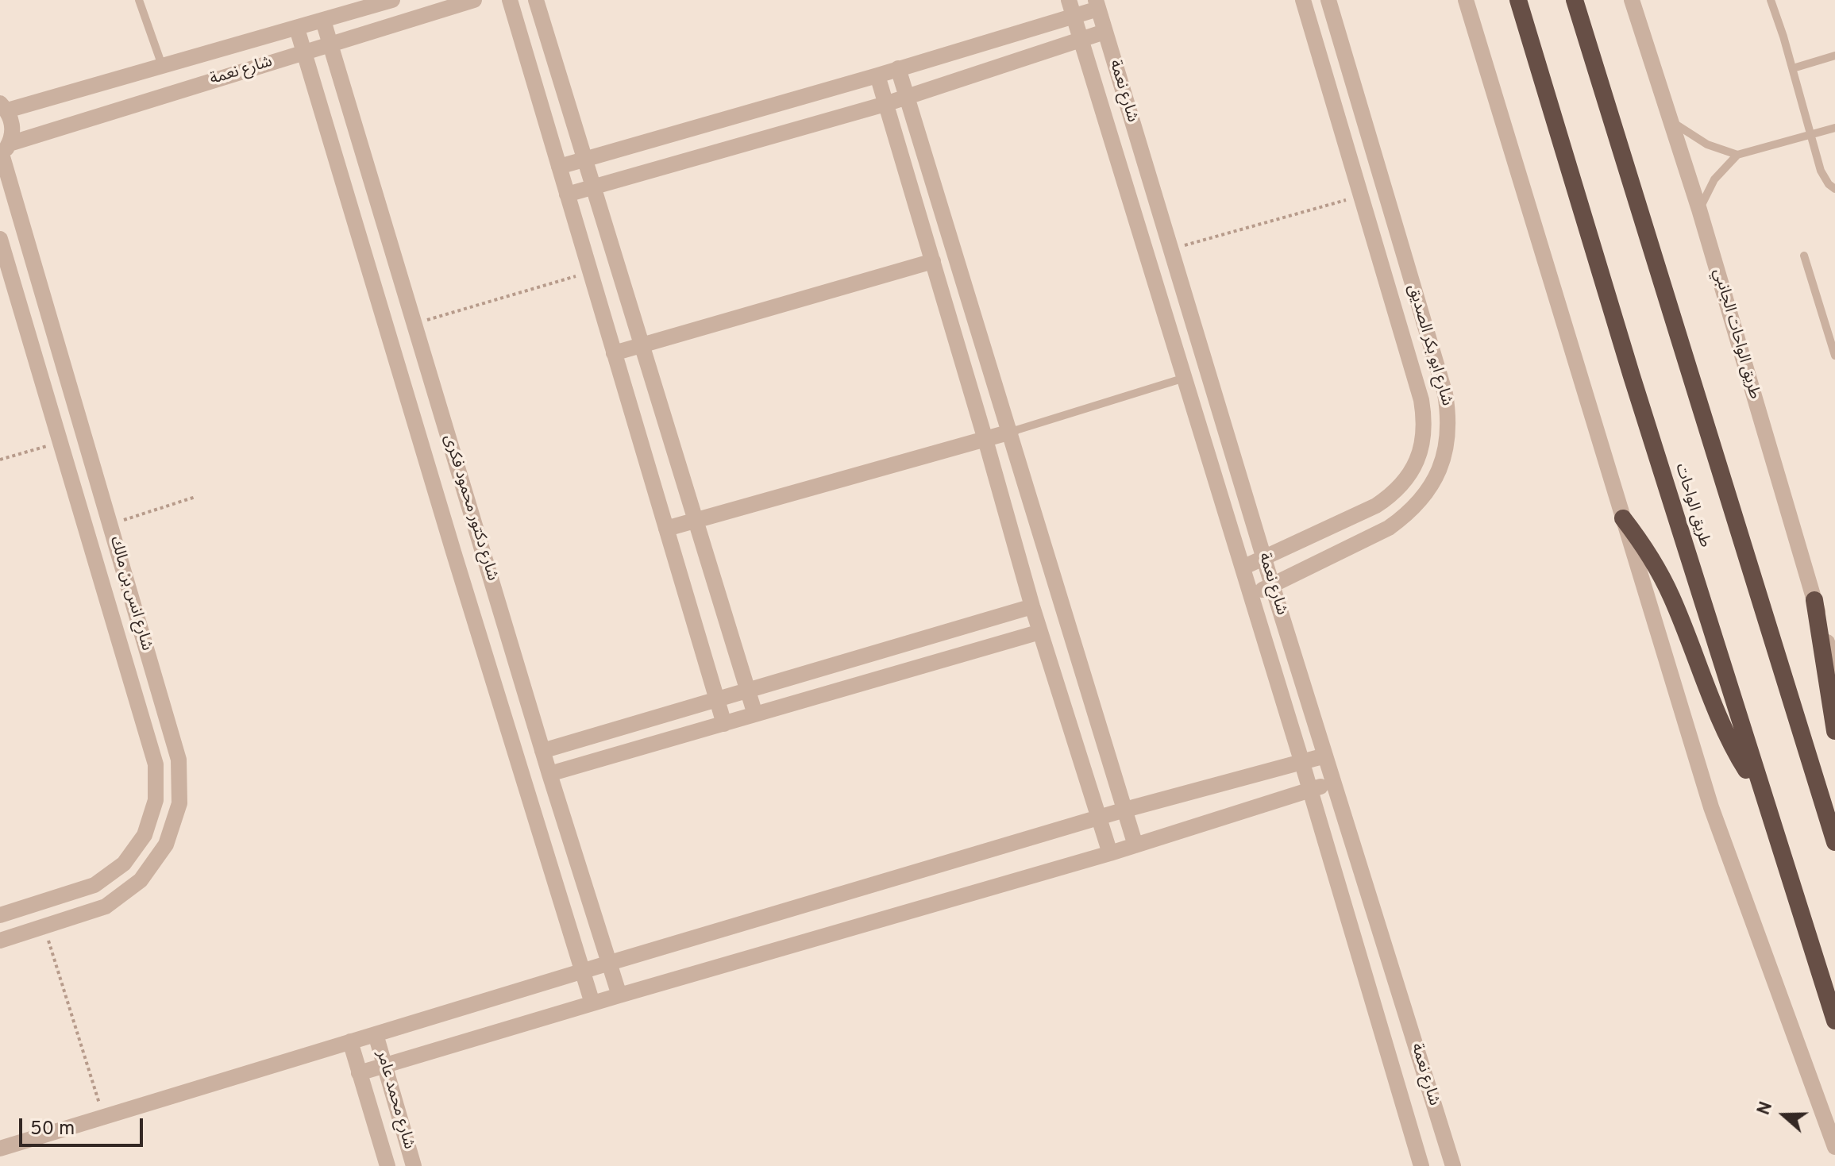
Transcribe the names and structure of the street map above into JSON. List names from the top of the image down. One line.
{"streets":{"highway":["طريق الواحات"],"street":["شارع نعمة","طريق الواحات الجانبي","شارع ابو بكر الصديق","شارع دكتور محمود فكرى","شارع انس بن مالك","شارع محمد عامر"]},"crossings":[["شارع نعمة","شارع ابو بكر الصديق"],["شارع نعمة","شارع دكتور محمود فكرى"],["شارع نعمة","شارع انس بن مالك"]],"scale_bar":"50 m","north":"left"}
